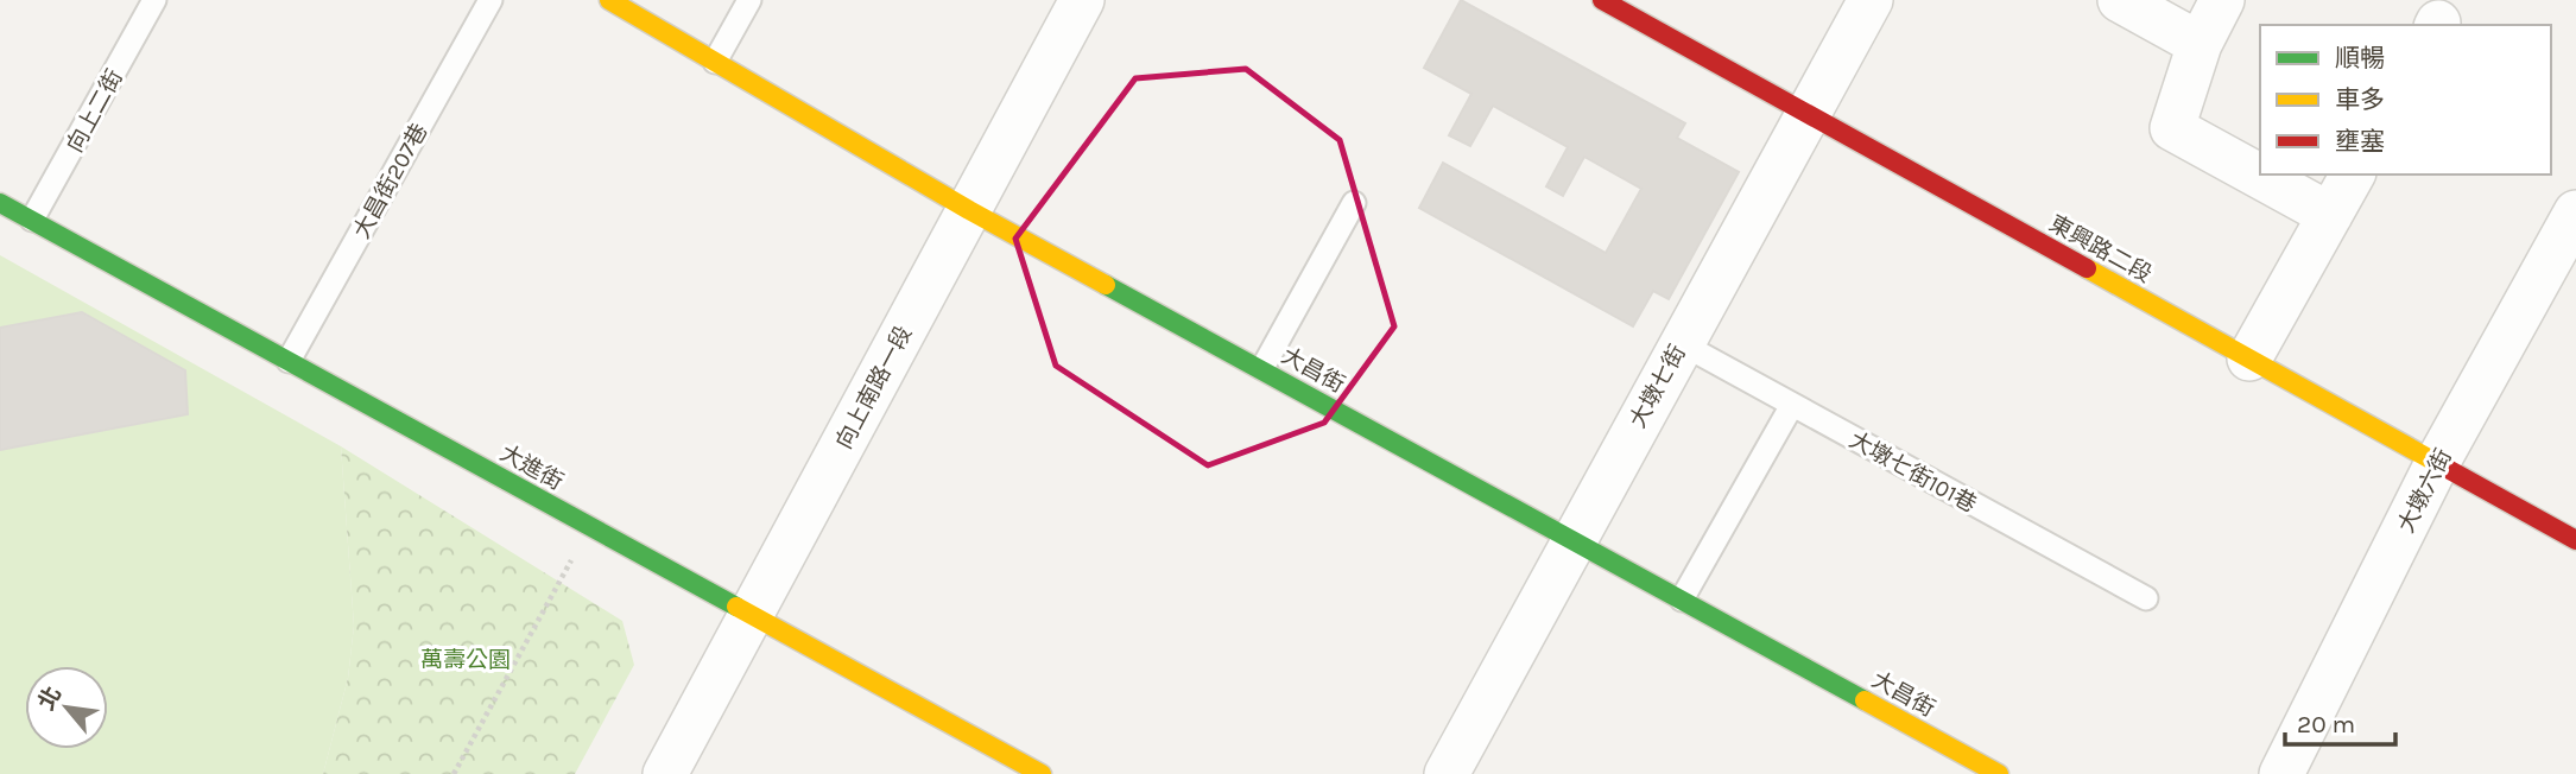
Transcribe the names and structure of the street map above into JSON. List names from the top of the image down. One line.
{"streets":{"street":["東興路二段","大昌街","大墩七街","向上南路一段","大進街","大墩六街"],"lane":["向上二街","大昌街207巷","大墩七街101巷"]},"crossings":[["向上二街","大進街"],["大昌街207巷","大進街"],["東興路二段","大墩七街"],["東興路二段","大墩六街"],["大昌街","大墩七街"],["大昌街","向上南路一段"],["大墩七街","大墩七街101巷"],["向上南路一段","大進街"]],"parks":["萬壽公園"],"legend":["順暢","車多","壅塞"],"scale_bar":"20 m","north":"top left"}
